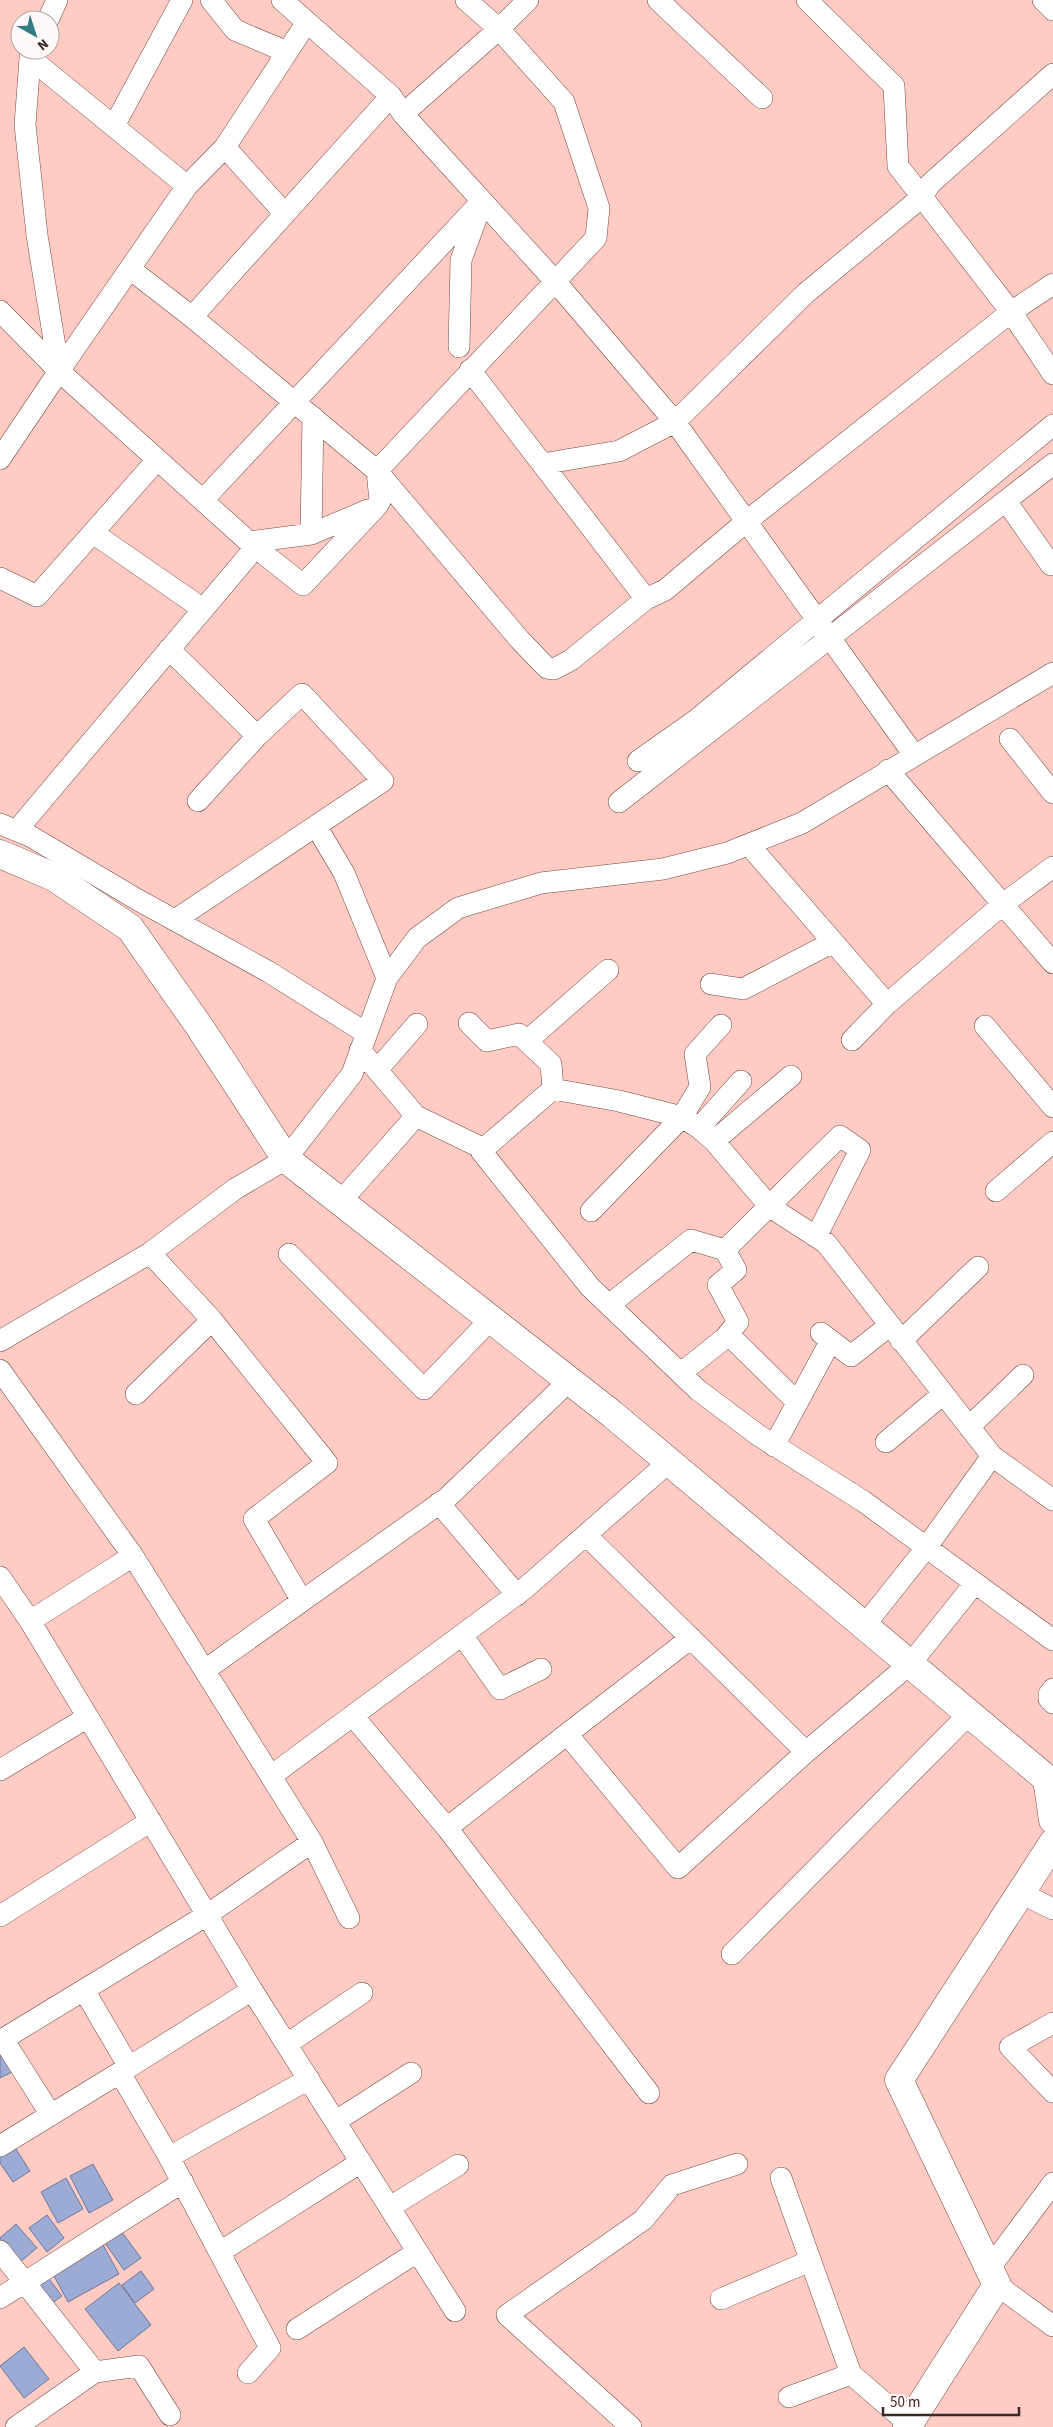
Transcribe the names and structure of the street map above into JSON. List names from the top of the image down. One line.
{"scale_bar":"50 m","north":"bottom right"}
